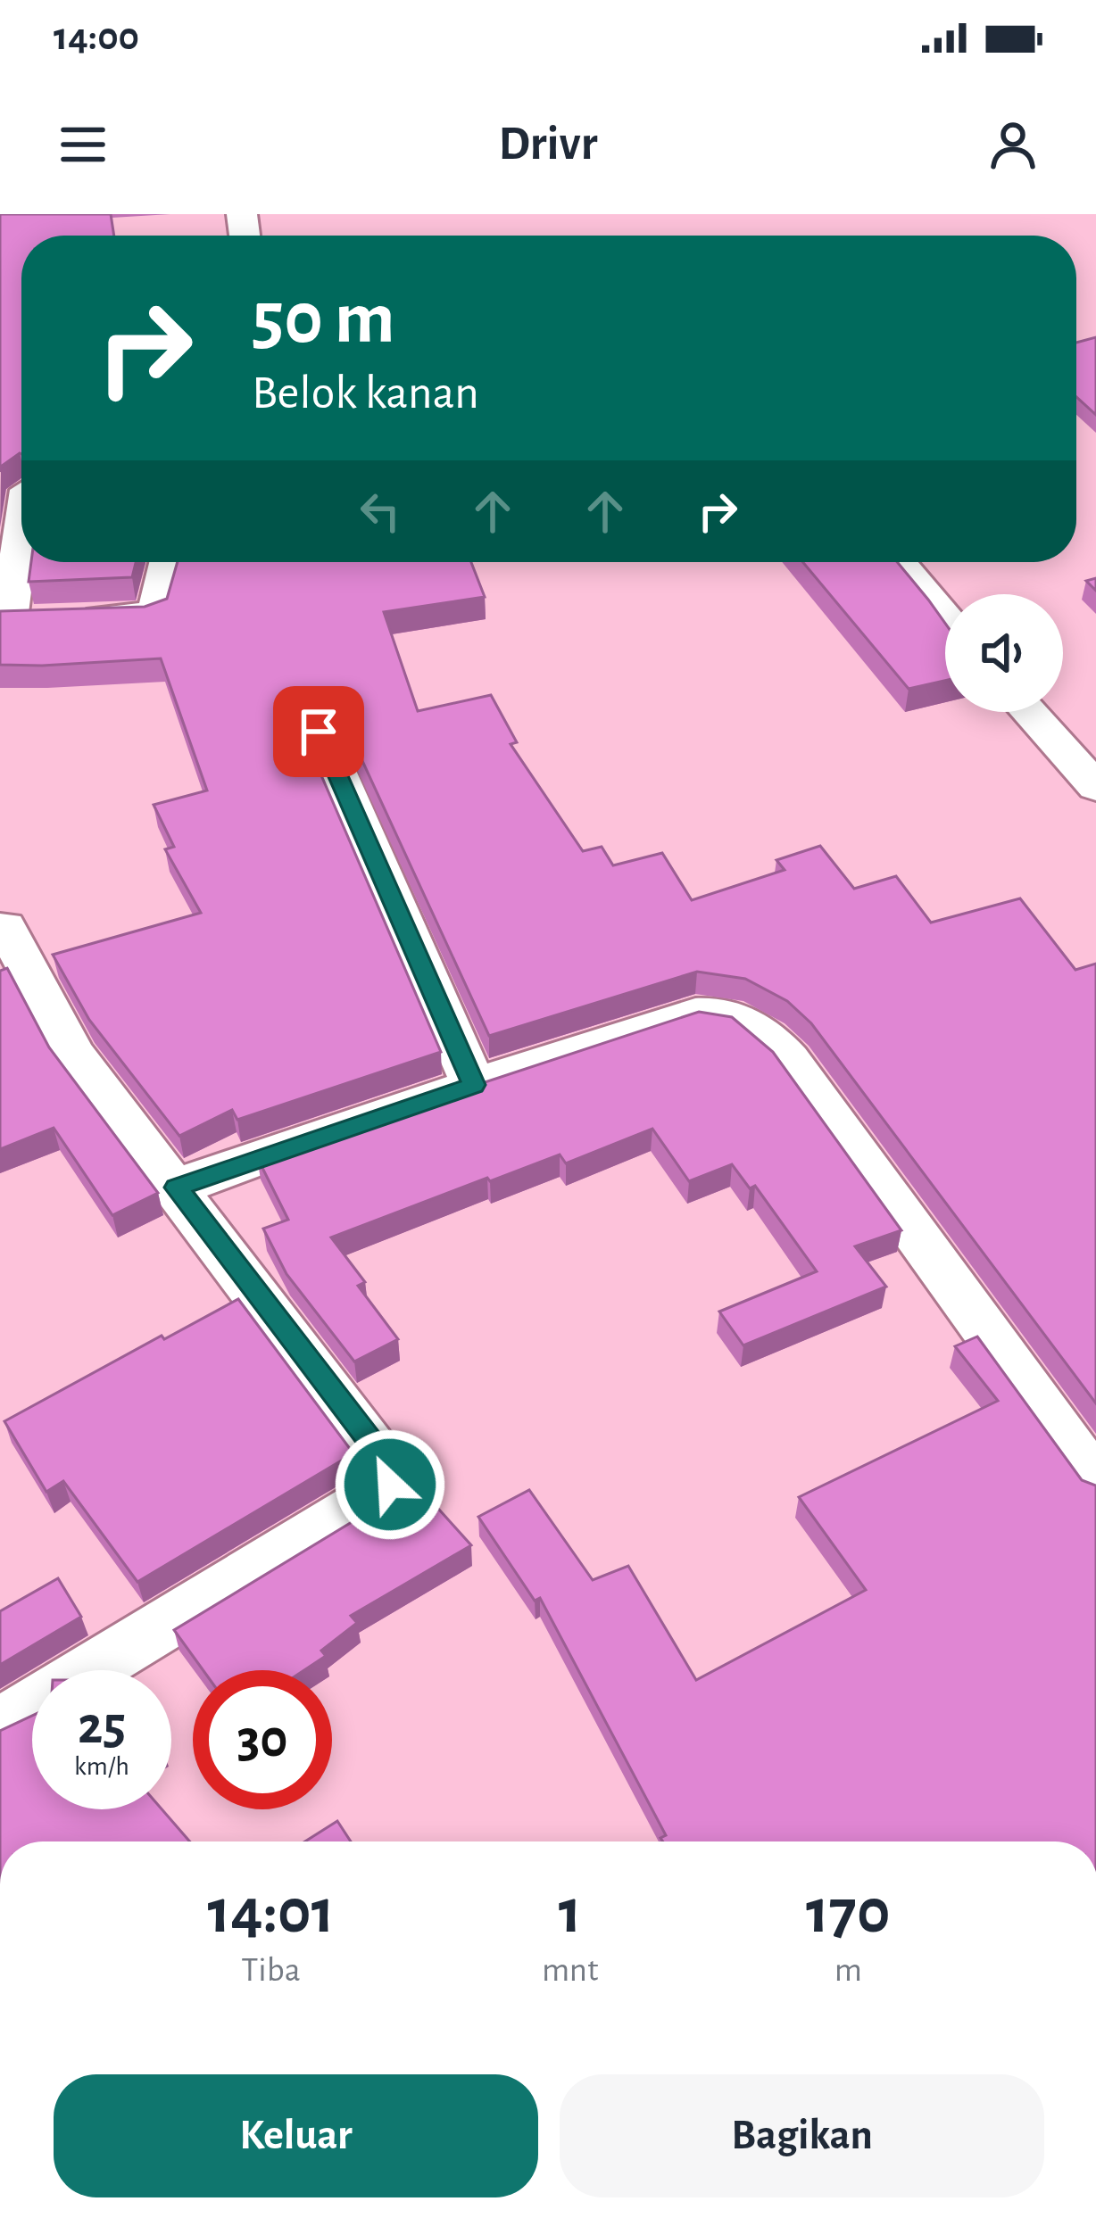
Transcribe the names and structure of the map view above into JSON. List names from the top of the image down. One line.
{"page":{"status":"14:00","header":"Drivr","turn":["50 m","Belok kanan"],"speed":"25 km/h","limit":"30","eta":["14:01","Tiba","1","mnt","170","m"],"buttons":["Keluar","Bagikan"]}}
